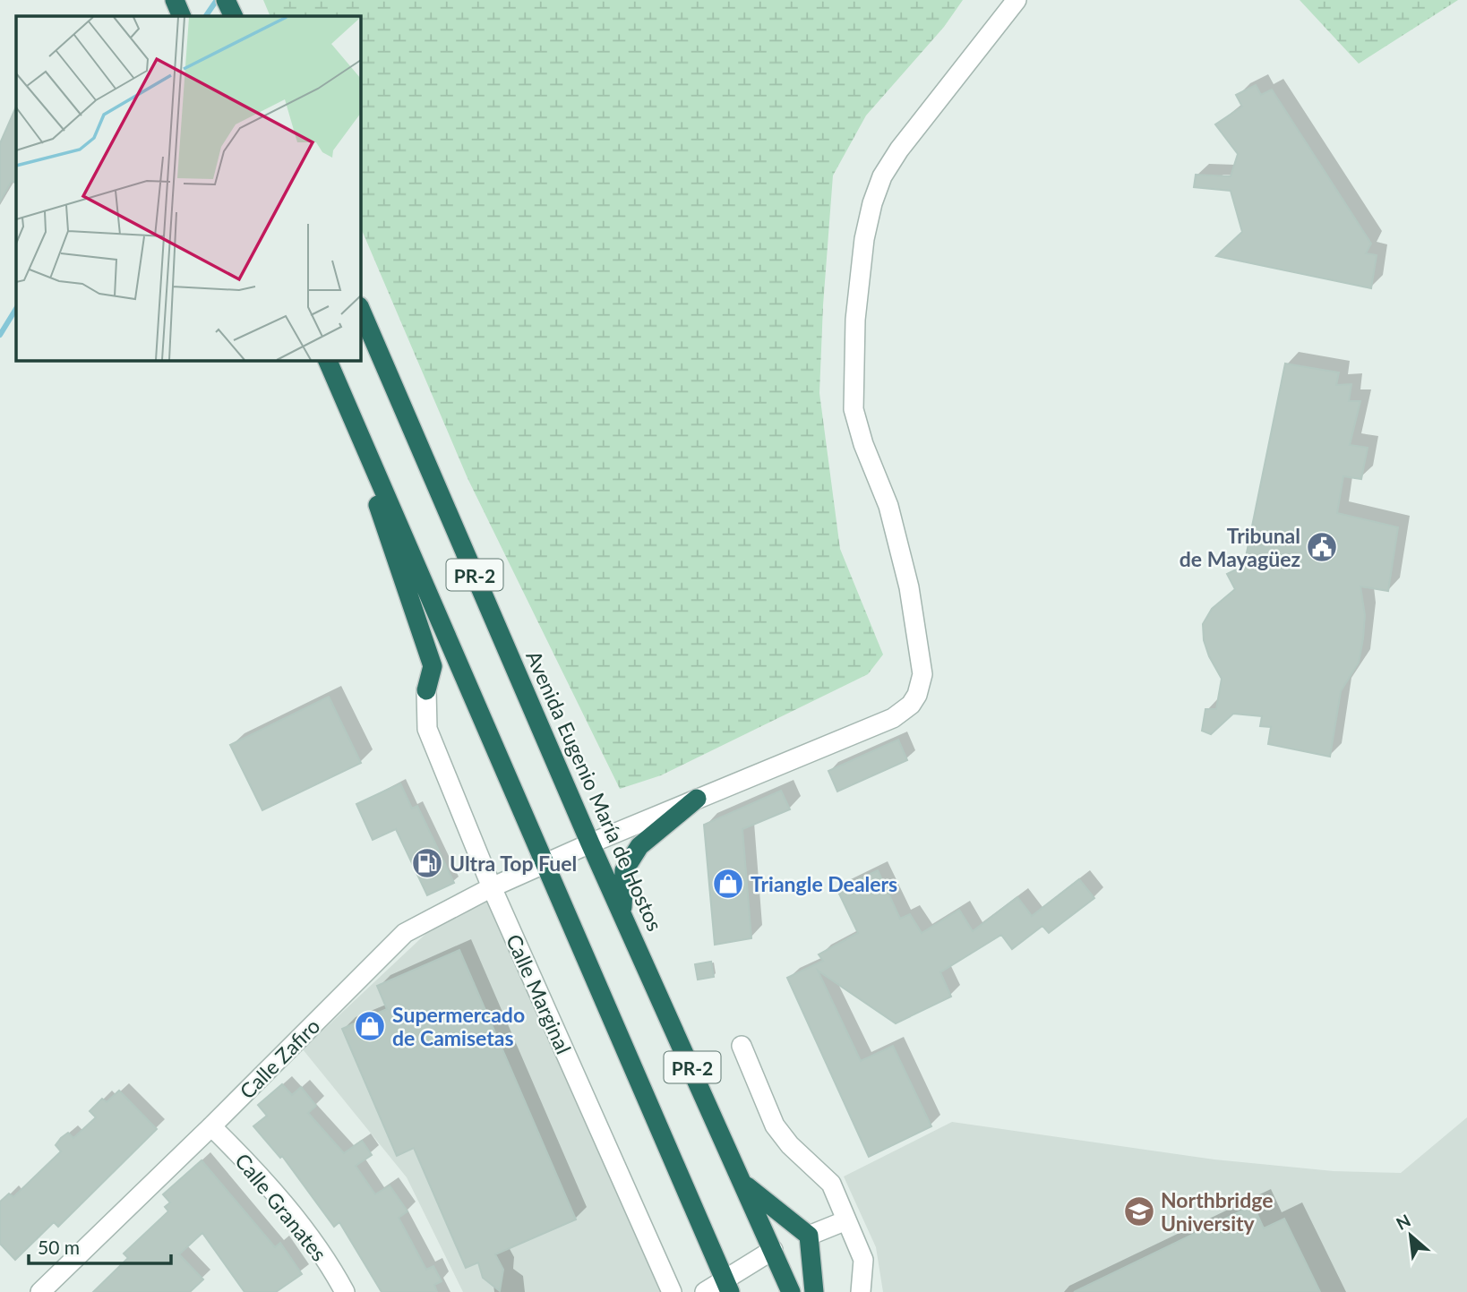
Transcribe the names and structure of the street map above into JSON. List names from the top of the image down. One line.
{"streets":{"highway":["PR-2","Avenida Eugenio María de Hostos"],"street":["Calle Marginal","Calle Zafiro","Calle Granates"]},"crossings":[["PR-2","Calle Zafiro"],["Avenida Eugenio María de Hostos","Calle Zafiro"],["Calle Marginal","Calle Zafiro"],["Calle Zafiro","Calle Granates"]],"places":{"public building":["Tribunal de Mayagüez"],"fuel station":["Ultra Top Fuel"],"shop":["Triangle Dealers","Supermercado de Camisetas"],"school or university":["Northbridge University"]},"scale_bar":"50 m","north":"top left"}
